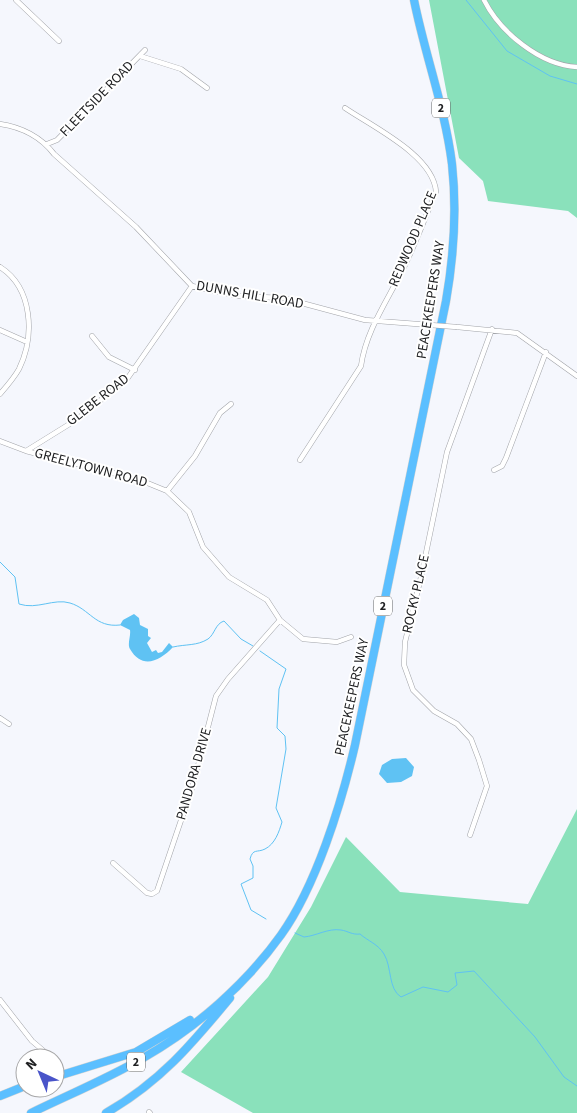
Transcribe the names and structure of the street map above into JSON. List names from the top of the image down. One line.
{"streets":{"highway":["2","PEACEKEEPERS WAY"],"street":["FLEETSIDE ROAD","REDWOOD PLACE","DUNNS HILL ROAD","GLEBE ROAD","GREELYTOWN ROAD","ROCKY PLACE","PANDORA DRIVE"]},"crossings":[["FLEETSIDE ROAD","DUNNS HILL ROAD"],["REDWOOD PLACE","DUNNS HILL ROAD"],["DUNNS HILL ROAD","GLEBE ROAD"],["DUNNS HILL ROAD","ROCKY PLACE"],["GLEBE ROAD","GREELYTOWN ROAD"],["GREELYTOWN ROAD","PANDORA DRIVE"]],"north":"top left"}
